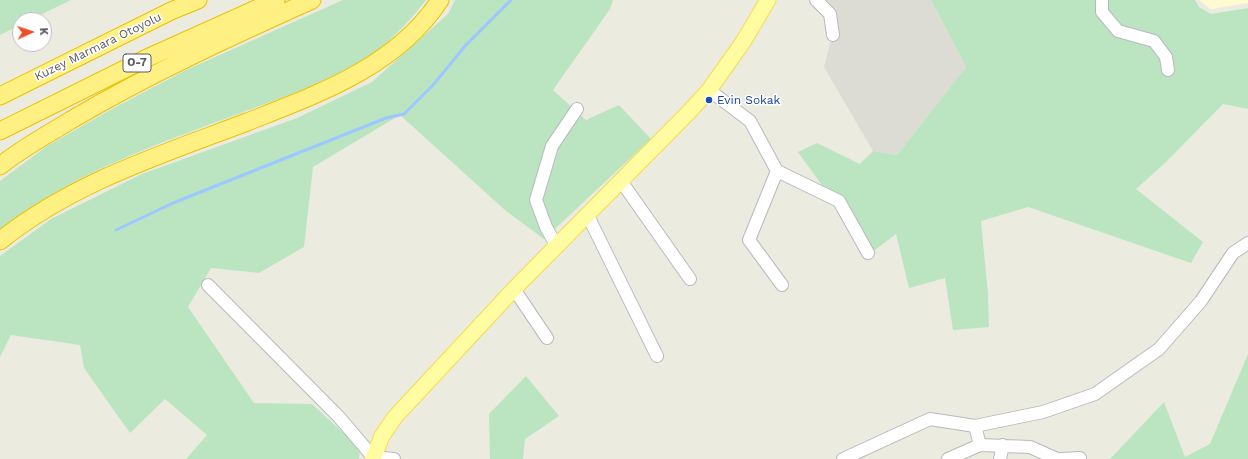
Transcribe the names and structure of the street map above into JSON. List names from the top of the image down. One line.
{"streets":{"highway":["Kuzey Marmara Otoyolu","O-7"]},"places":["Evin Sokak"],"north":"right"}
